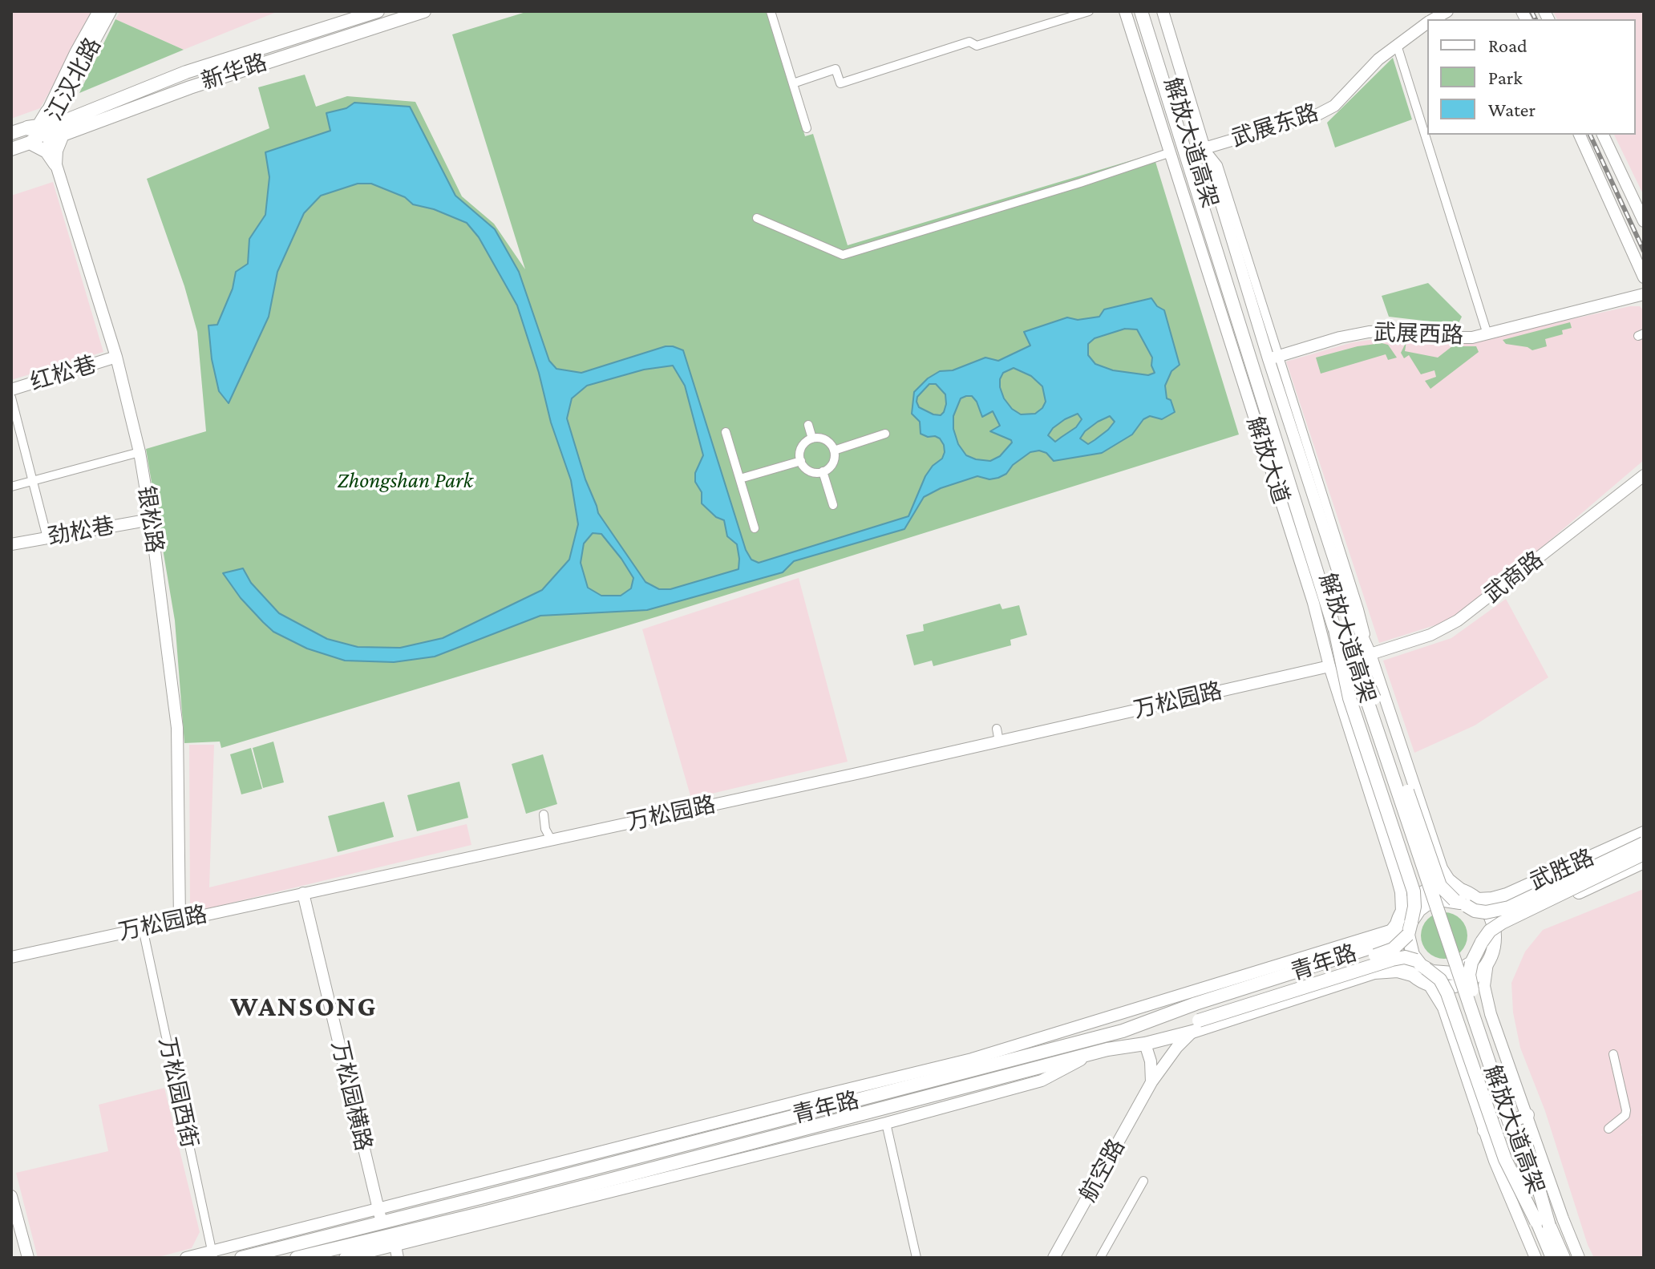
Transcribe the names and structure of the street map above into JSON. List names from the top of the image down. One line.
{"streets":{"main road":["新华路","江汉北路","武展东路","解放大道高架","武展西路","红松巷","解放大道","银松路","劲松巷","武商路","万松园路","武胜路","青年路","万松园横路","航空路"],"street":["万松园西街"]},"crossings":[["新华路","江汉北路"],["江汉北路","银松路"],["武展东路","解放大道"],["武展西路","解放大道"],["红松巷","银松路"],["解放大道","武商路"],["解放大道","万松园路"],["银松路","劲松巷"],["银松路","万松园路"],["万松园路","万松园西街"],["万松园路","万松园横路"],["青年路","万松园横路"],["青年路","航空路"]],"districts":["WANSONG"],"parks":["Zhongshan Park"],"legend":["Road","Park","Water"]}
